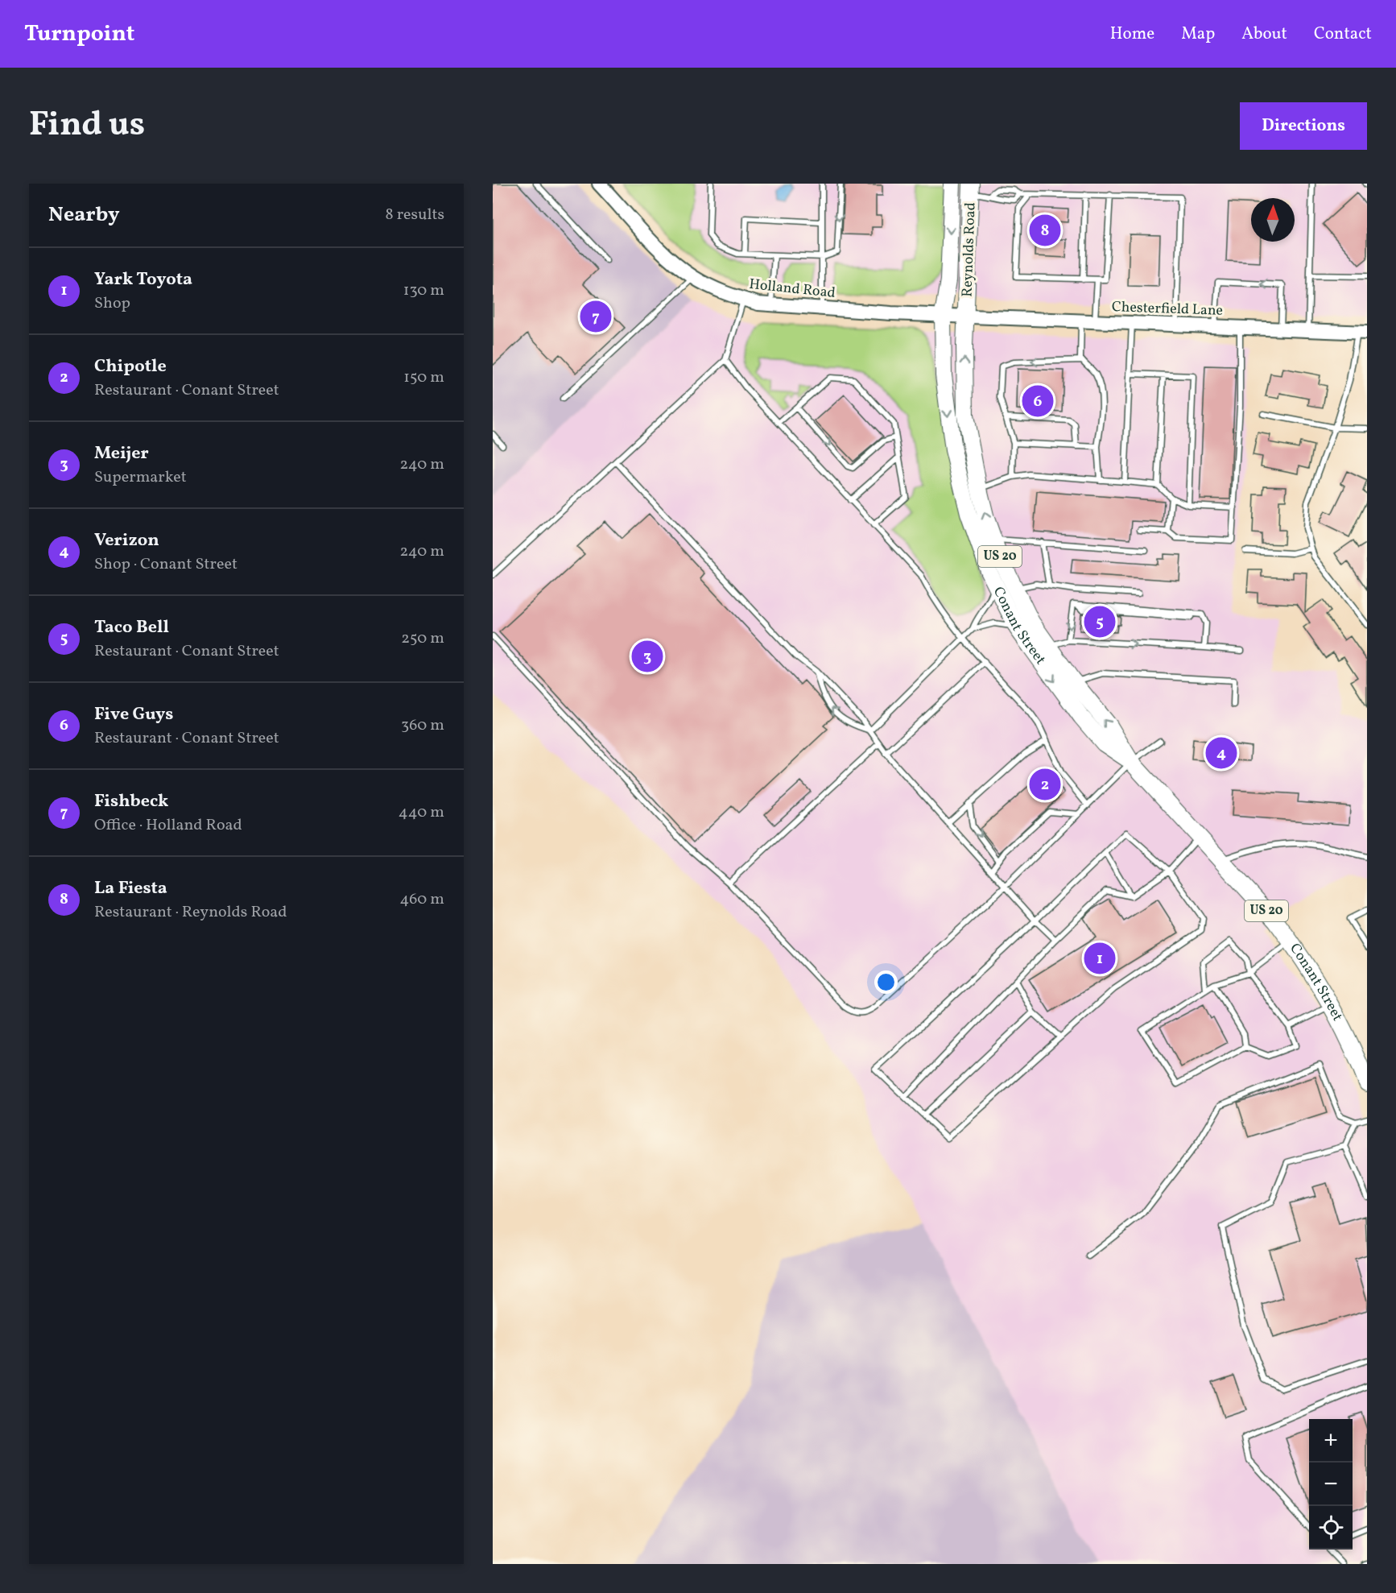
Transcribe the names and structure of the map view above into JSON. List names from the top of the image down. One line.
{"streets":{"main road":["Reynolds Road","US 20","Conant Street"],"street":["Holland Road","Chesterfield Lane"]},"crossings":[["Reynolds Road","Holland Road"],["Reynolds Road","Chesterfield Lane"],["Reynolds Road","Conant Street"],["Holland Road","Chesterfield Lane"],["Holland Road","Conant Street"],["Chesterfield Lane","Conant Street"]],"north":"top","page":{"header":"Turnpoint","nav":["Home","Map","About","Contact"],"title":"Find us","buttons":"Directions","heading":["Nearby","8 results"],"pins":["8","7","6","5","3","4","2","1"],"list":[{"mark":"1","name":"Yark Toyota","note":"Shop","value":"130 m"},{"mark":"2","name":"Chipotle","note":"Restaurant · Conant Street","value":"150 m"},{"mark":"3","name":"Meijer","note":"Supermarket","value":"240 m"},{"mark":"4","name":"Verizon","note":"Shop · Conant Street","value":"240 m"},{"mark":"5","name":"Taco Bell","note":"Restaurant · Conant Street","value":"250 m"},{"mark":"6","name":"Five Guys","note":"Restaurant · Conant Street","value":"360 m"},{"mark":"7","name":"Fishbeck","note":"Office · Holland Road","value":"440 m"},{"mark":"8","name":"La Fiesta","note":"Restaurant · Reynolds Road","value":"460 m"}],"map_buttons":["+","−"]}}
